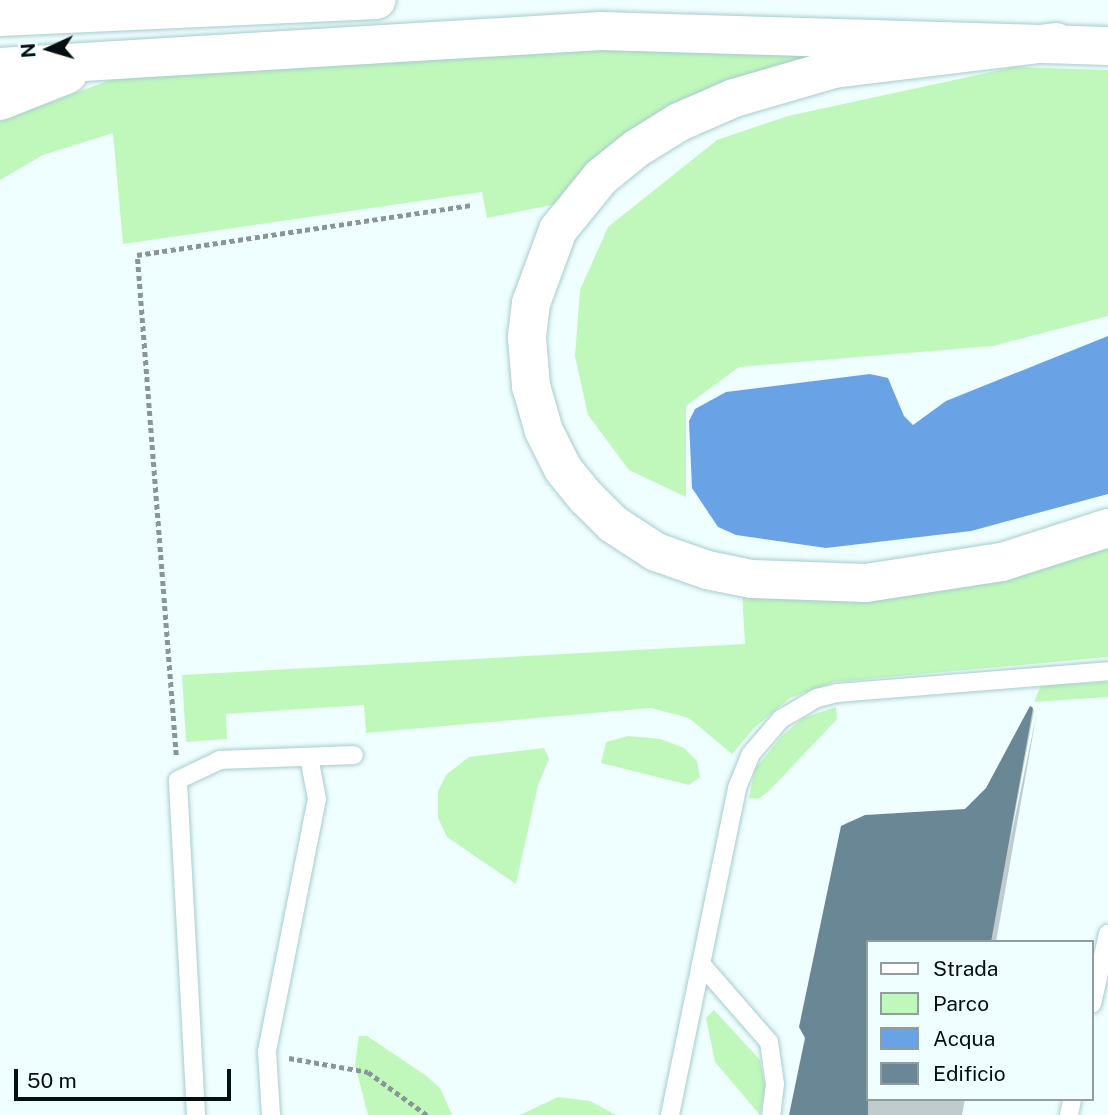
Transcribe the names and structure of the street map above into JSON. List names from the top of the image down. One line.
{"legend":["Strada","Parco","Acqua","Edificio"],"scale_bar":"50 m","north":"left"}
